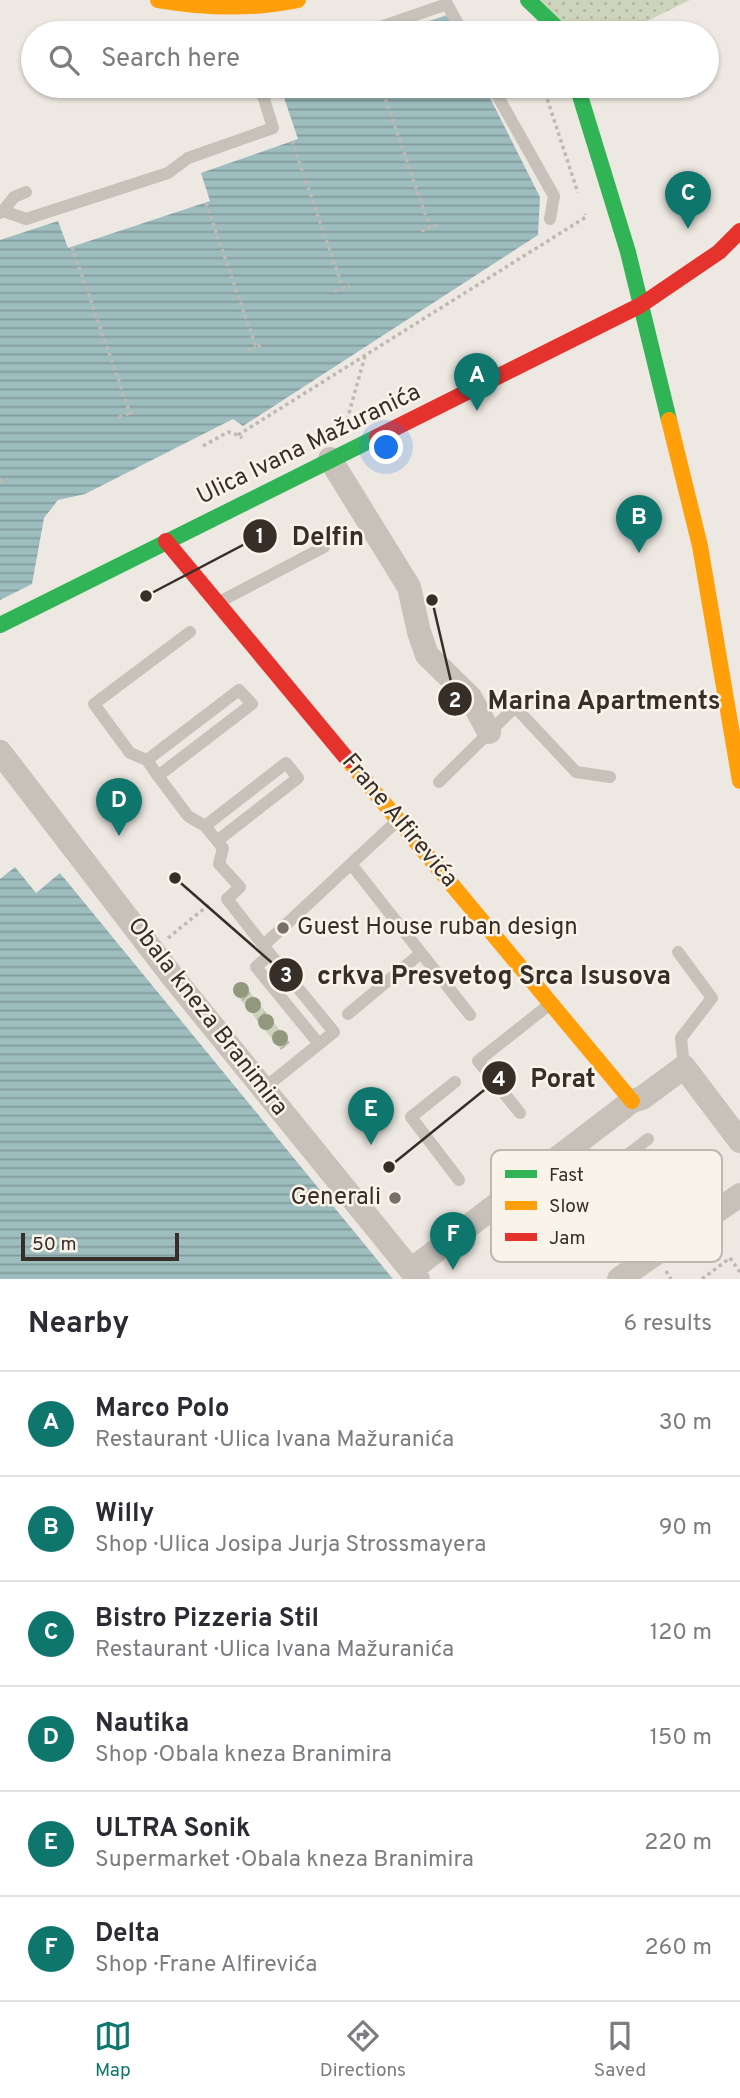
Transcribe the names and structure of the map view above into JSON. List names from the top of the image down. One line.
{"streets":{"street":["Ulica Ivana Mažuranića","Frane Alfirevića","Obala kneza Branimira"]},"crossings":[["Ulica Ivana Mažuranića","Frane Alfirevića"]],"places":["Delfin","Marina Apartments","crkva Presvetog Srca Isusova","Guest House ruban design","Porat","Generali"],"legend":["Fast","Slow","Jam"],"scale_bar":"50 m","page":{"search":"Search here","pins":["C","A","B","D","E","F"],"scale":"50 m","heading":["Nearby","6 results"],"list":[{"mark":"A","name":"Marco Polo","note":"Restaurant · Ulica Ivana Mažuranića","value":"30 m"},{"mark":"B","name":"Willy","note":"Shop · Ulica Josipa Jurja Strossmayera","value":"90 m"},{"mark":"C","name":"Bistro Pizzeria Stil","note":"Restaurant · Ulica Ivana Mažuranića","value":"120 m"},{"mark":"D","name":"Nautika","note":"Shop · Obala kneza Branimira","value":"150 m"},{"mark":"E","name":"ULTRA Sonik","note":"Supermarket · Obala kneza Branimira","value":"220 m"},{"mark":"F","name":"Delta","note":"Shop · Frane Alfirevića","value":"260 m"}],"nav":["Map","Directions","Saved"]}}
